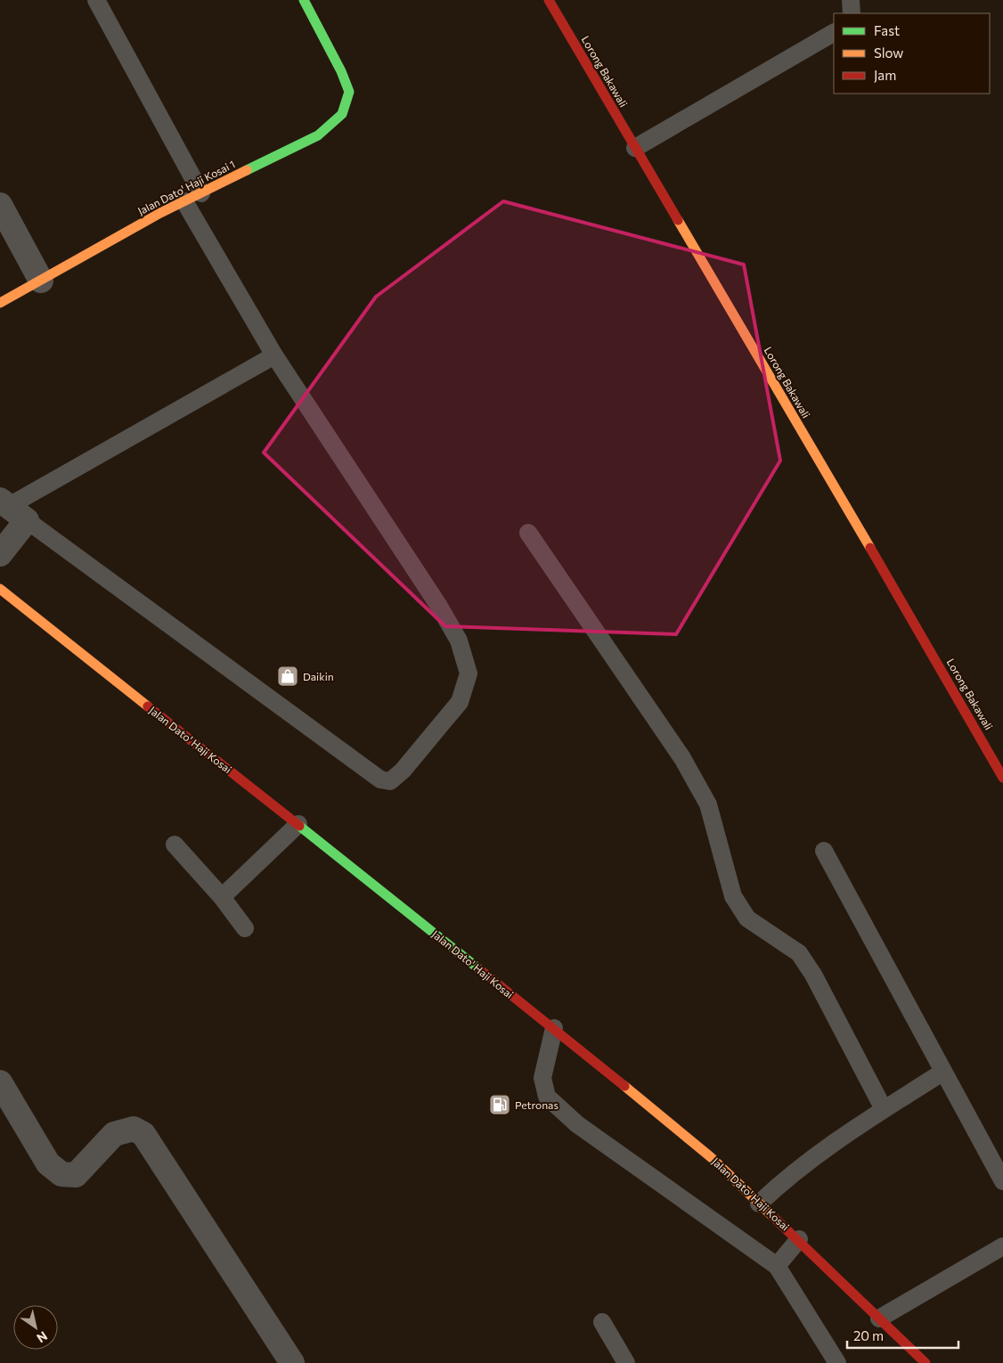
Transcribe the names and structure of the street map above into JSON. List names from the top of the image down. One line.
{"streets":{"street":["Lorong Bakawali","Jalan Dato' Haji Kosai 1","Jalan Dato' Haji Kosai"]},"places":{"shop":["Daikin"],"fuel station":["Petronas"]},"legend":["Fast","Slow","Jam"],"scale_bar":"20 m","north":"bottom right"}
